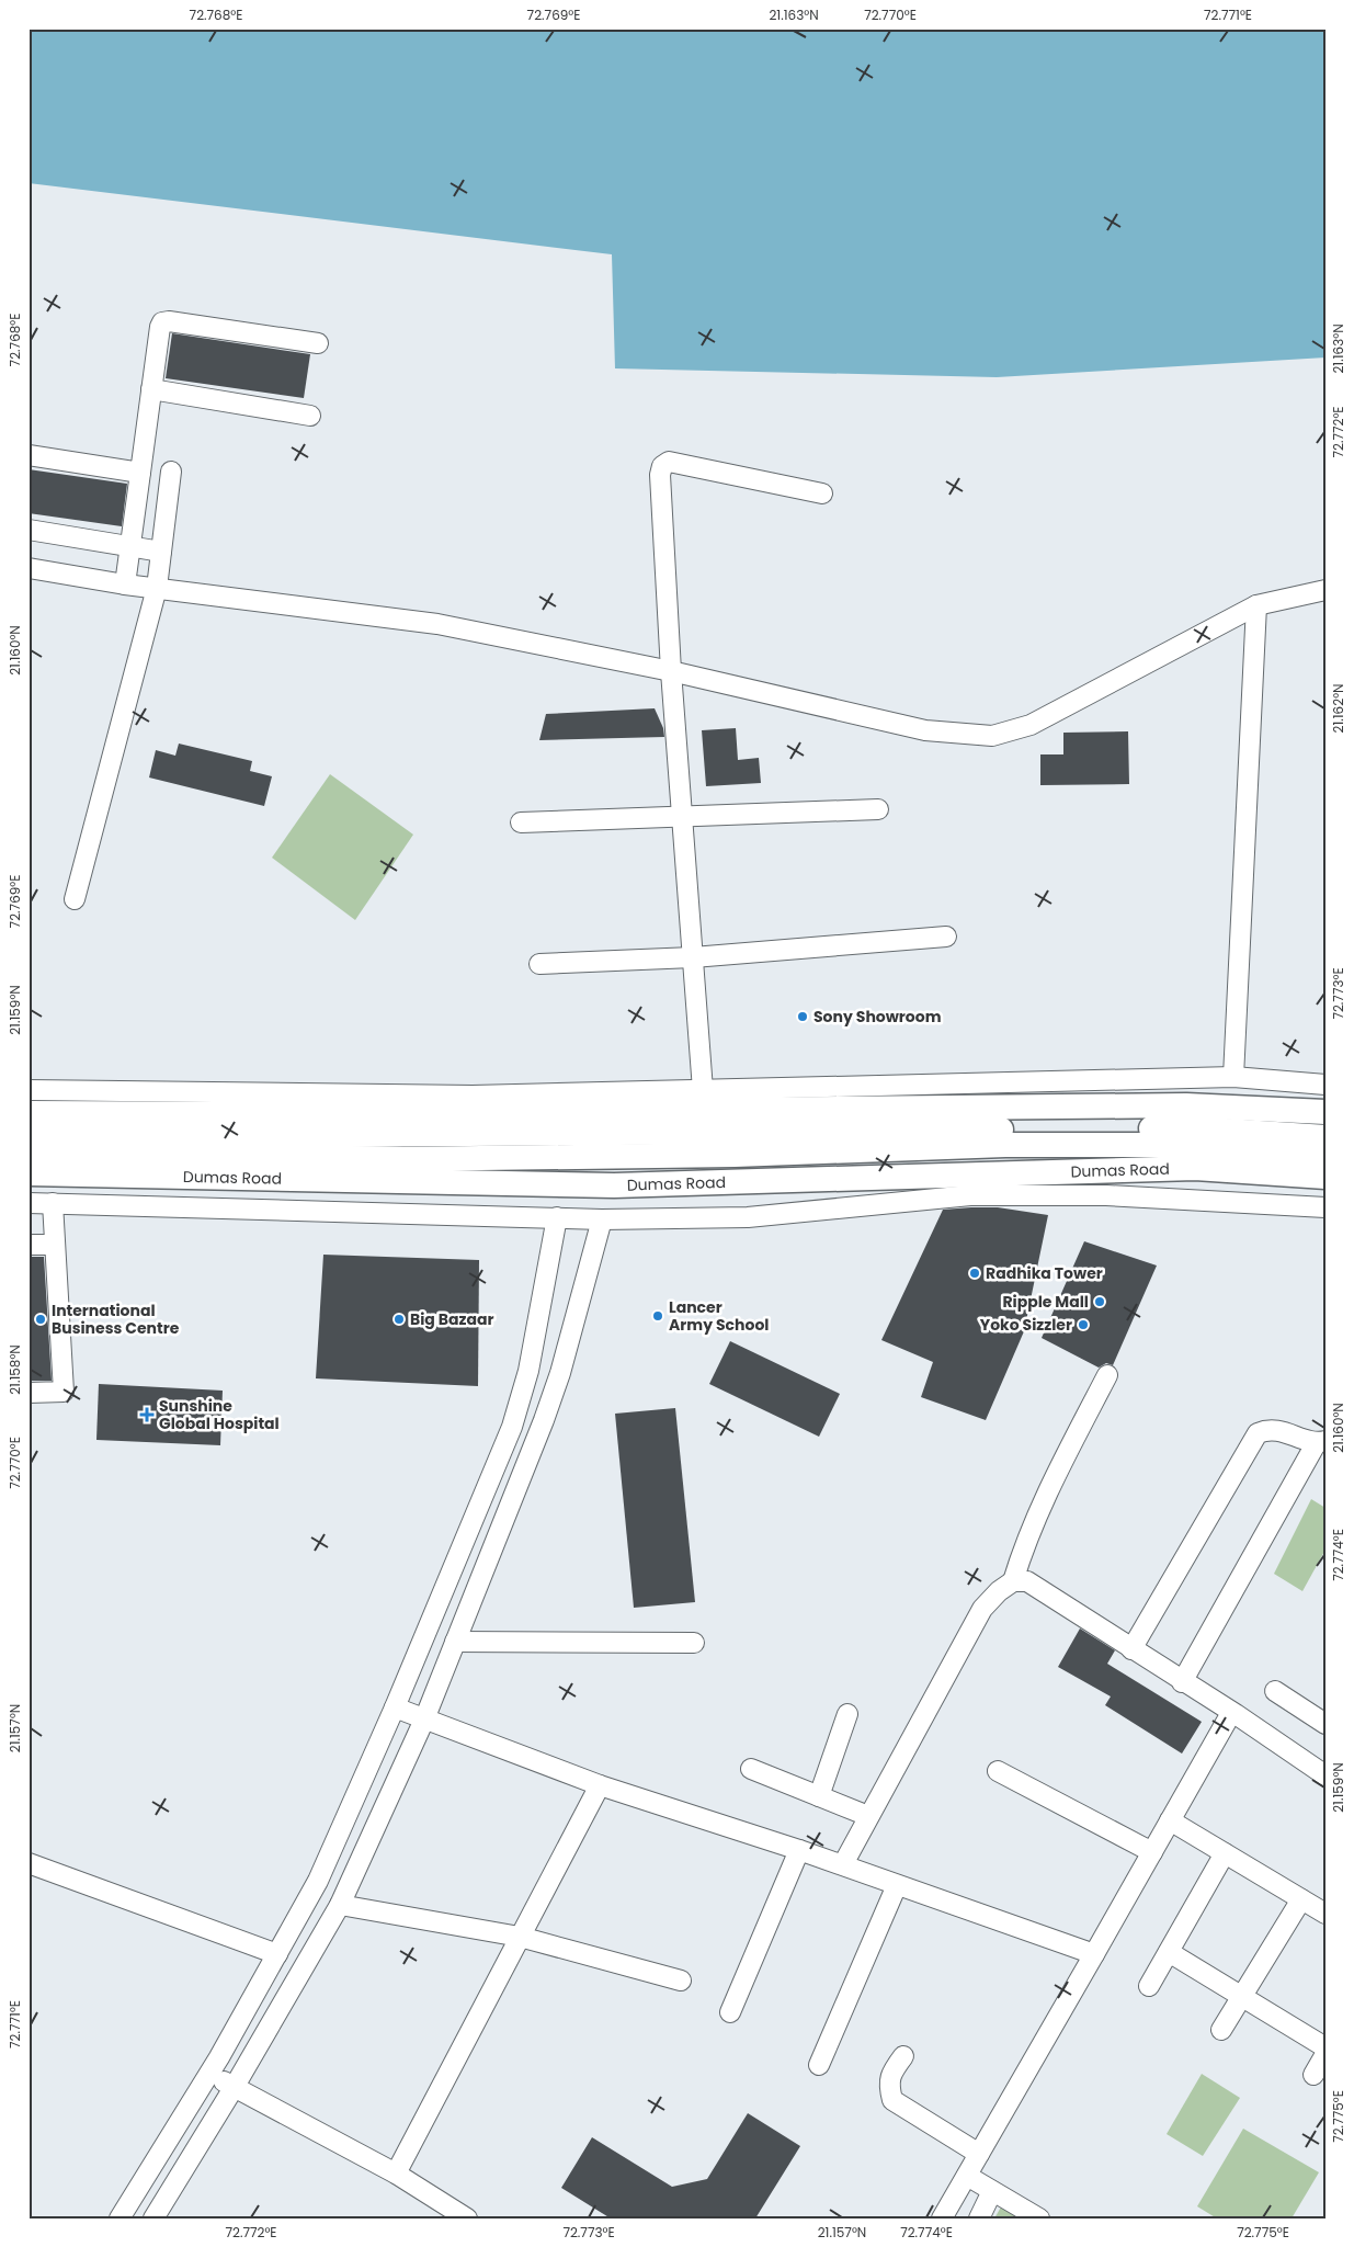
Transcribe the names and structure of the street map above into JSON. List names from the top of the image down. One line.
{"streets":{"main road":["Dumas Road"]},"places":{"other":["Sony Showroom","Radhika Tower","Ripple Mall","Lancer Army School","International Business Centre","Big Bazaar","Yoko Sizzler"],"health":["Sunshine Global Hospital"]},"coordinates":["72.768°E","72.769°E","21.163°N","72.770°E","72.771°E","72.772°E","21.160°N","21.162°N","72.773°E","21.159°N","21.158°N","72.774°E","21.157°N","72.775°E"]}
